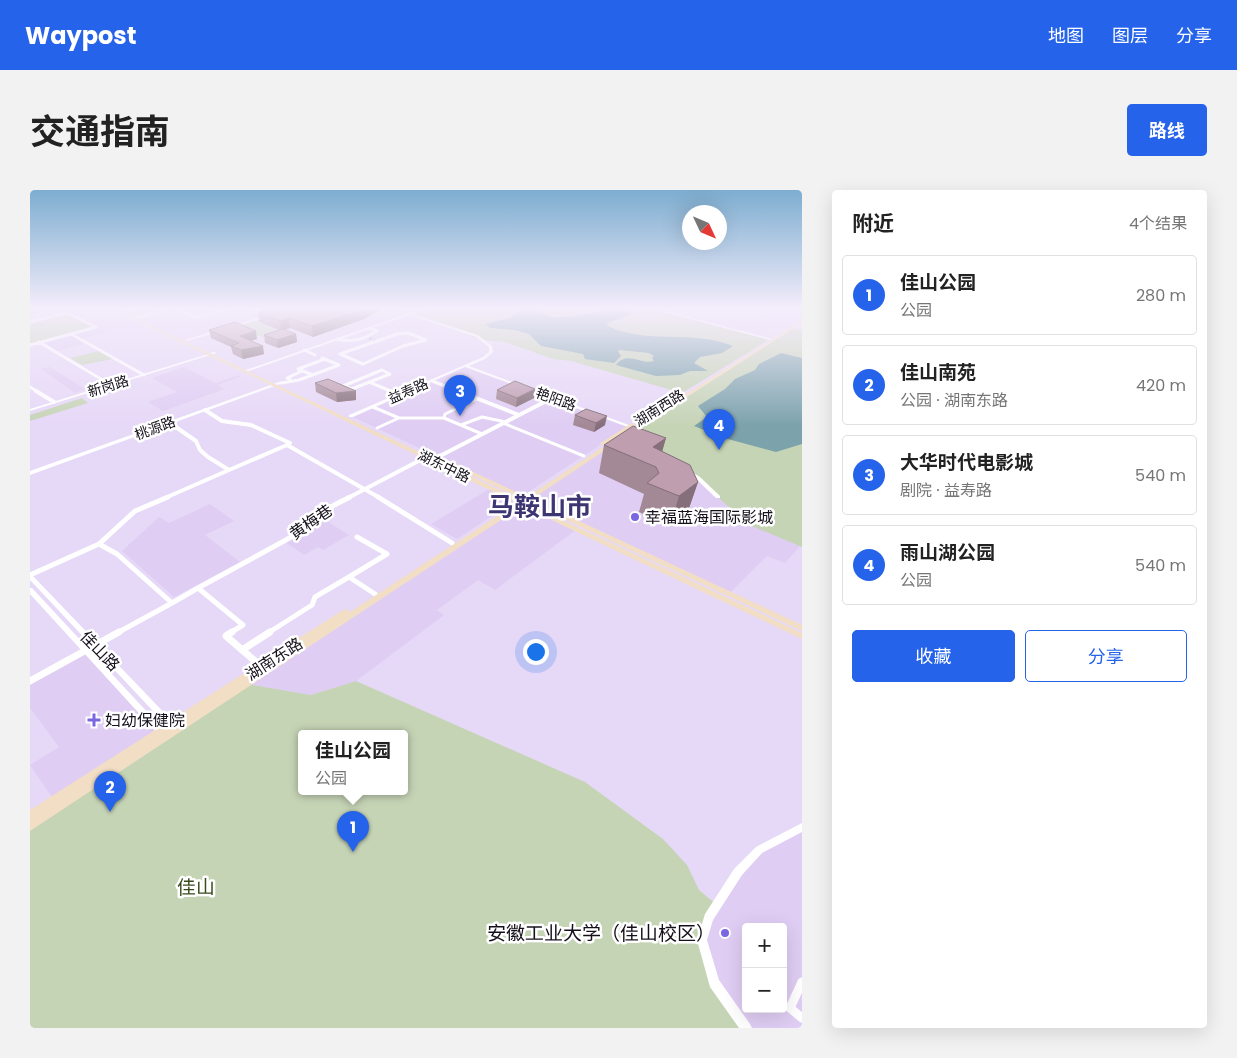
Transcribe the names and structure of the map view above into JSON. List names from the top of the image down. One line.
{"streets":{"main road":["湖南西路","湖东中路","湖南东路"],"street":["新岗路","益寿路","艳阳路","桃源路","黄梅巷","佳山路"]},"crossings":[["新岗路","湖东中路"],["益寿路","艳阳路"],["益寿路","湖东中路"],["艳阳路","湖南西路"],["湖南西路","湖东中路"],["湖南西路","湖南东路"],["桃源路","湖东中路"],["湖东中路","黄梅巷"],["湖东中路","湖南东路"],["佳山路","湖南东路"]],"districts":["马鞍山市"],"parks":["佳山"],"places":{"other":["幸福蓝海国际影城","安徽工业大学（佳山校区）"],"health":["妇幼保健院"]},"north":"bottom right","page":{"header":"Waypost","nav":["地图","图层","分享"],"title":"交通指南","buttons":["路线",["收藏","分享"]],"heading":["附近","4个结果"],"list":[{"mark":"1","name":"佳山公园","note":"公园","value":"280 m"},{"mark":"2","name":"佳山南苑","note":"公园 · 湖南东路","value":"420 m"},{"mark":"3","name":"大华时代电影城","note":"剧院 · 益寿路","value":"540 m"},{"mark":"4","name":"雨山湖公园","note":"公园","value":"540 m"}],"pins":["3","4","2","1"],"popup":["佳山公园","公园"],"map_buttons":["+","−"]}}
